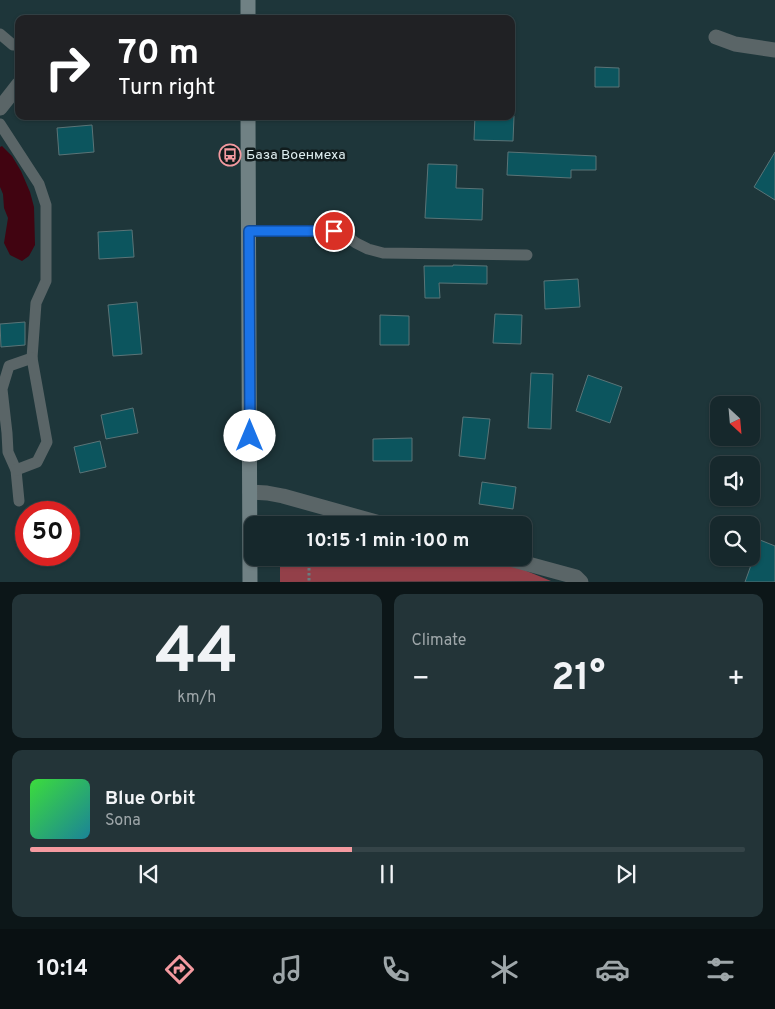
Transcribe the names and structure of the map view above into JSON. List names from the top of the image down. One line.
{"places":{"bus stop":["База Военмеха"]},"north":"bottom right","page":{"turn":["70 m","Turn right"],"limit":"50","trip":"10:15 · 1 min · 100 m","tile":[["44","km/h"],"Climate"],"heat":["−","21°","+"],"song":["Blue Orbit","Sona"],"tabs":"10:14"}}
